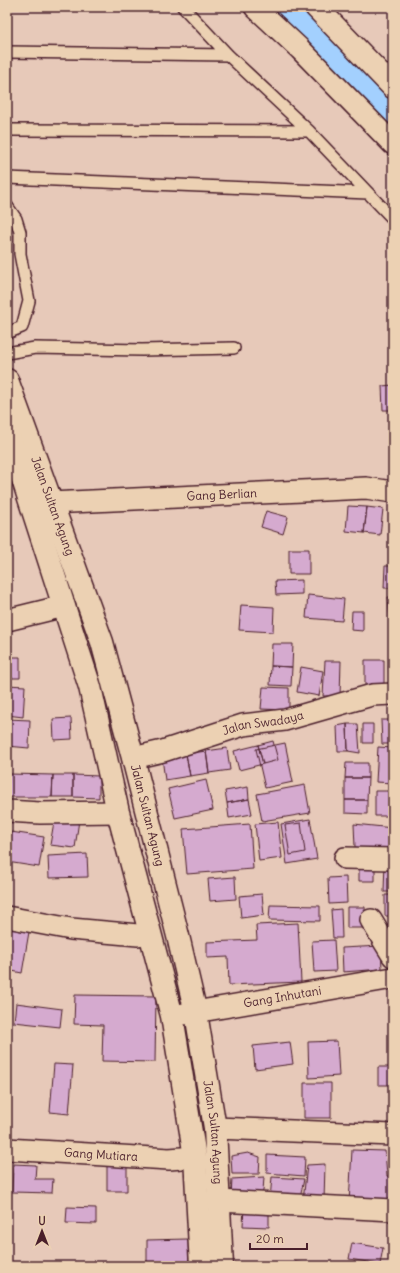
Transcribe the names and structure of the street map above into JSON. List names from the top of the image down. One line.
{"streets":{"main road":["Jalan Sultan Agung"],"street":["Gang Berlian","Jalan Swadaya","Gang Inhutani","Gang Mutiara"]},"crossings":[["Gang Berlian","Jalan Sultan Agung"],["Jalan Sultan Agung","Jalan Swadaya"],["Jalan Sultan Agung","Gang Inhutani"],["Jalan Sultan Agung","Gang Mutiara"]],"scale_bar":"20 m","north":"top"}
